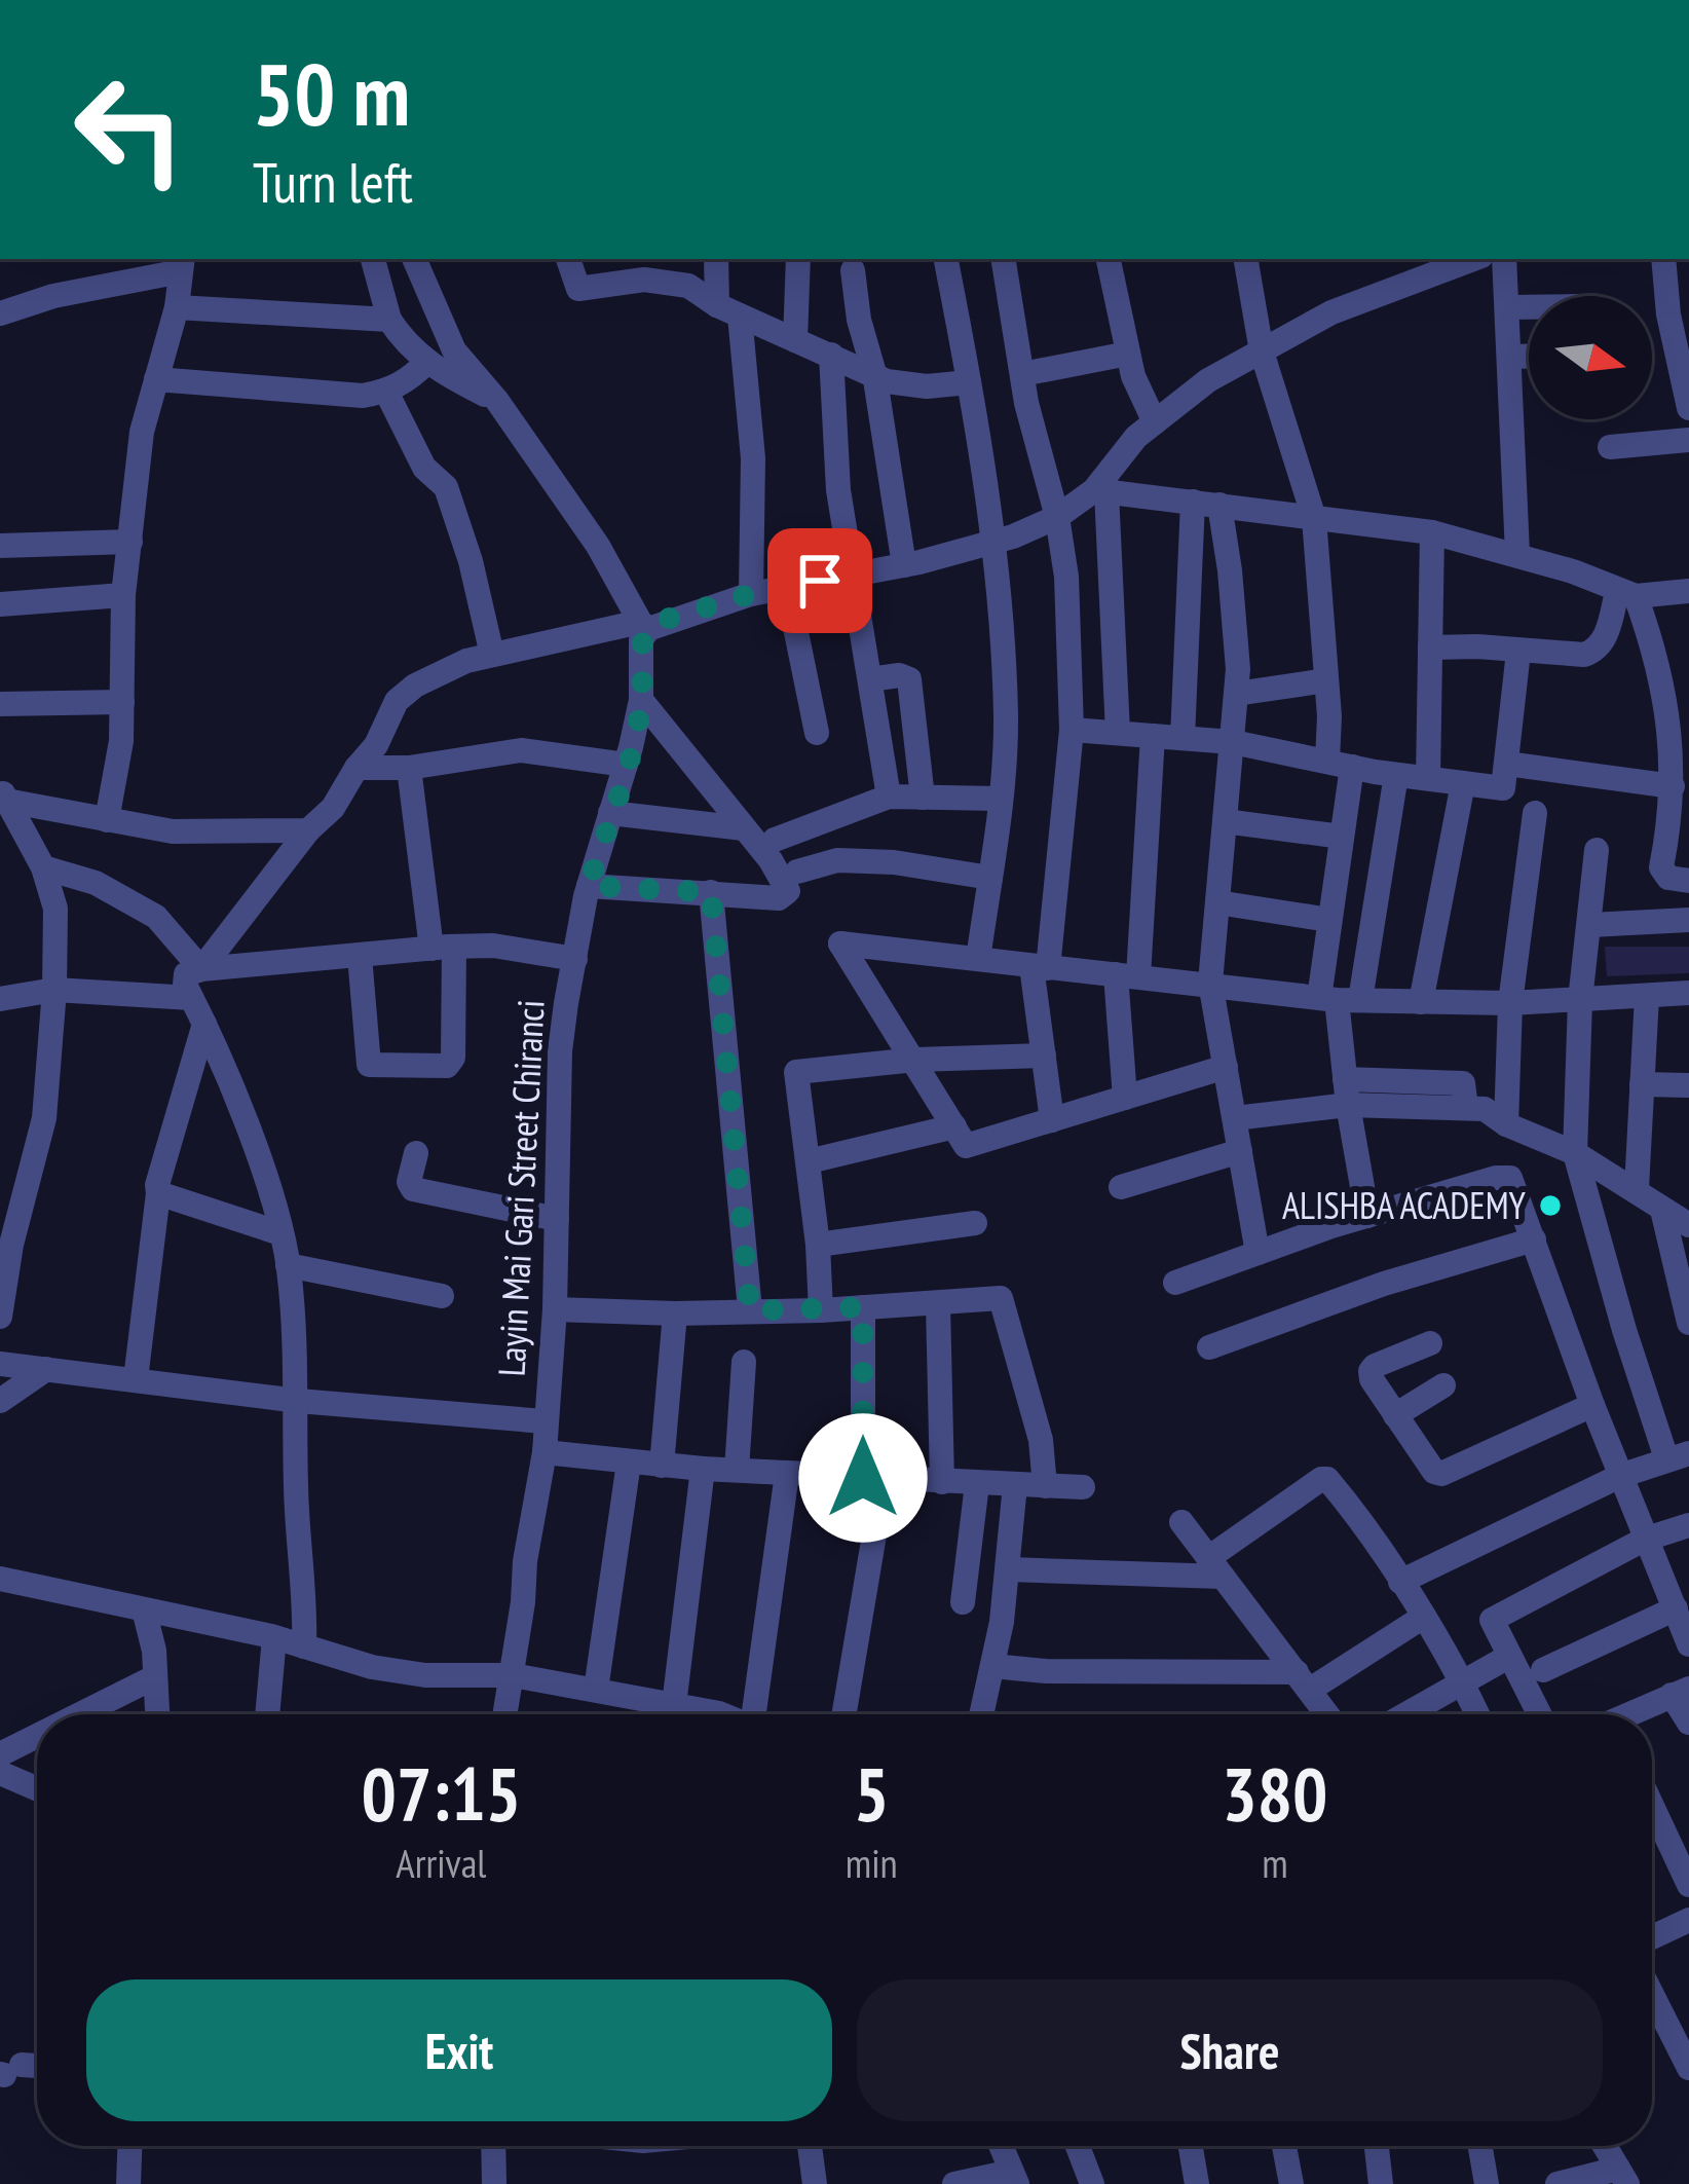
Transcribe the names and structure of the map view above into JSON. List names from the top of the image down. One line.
{"streets":{"street":["Layin Mai Gari Street Chiranci"]},"places":["ALISHBA ACADEMY"],"north":"right","page":{"turn":["50 m","Turn left"],"eta":["07:15","Arrival","5","min","380","m"],"buttons":["Exit","Share"]}}
